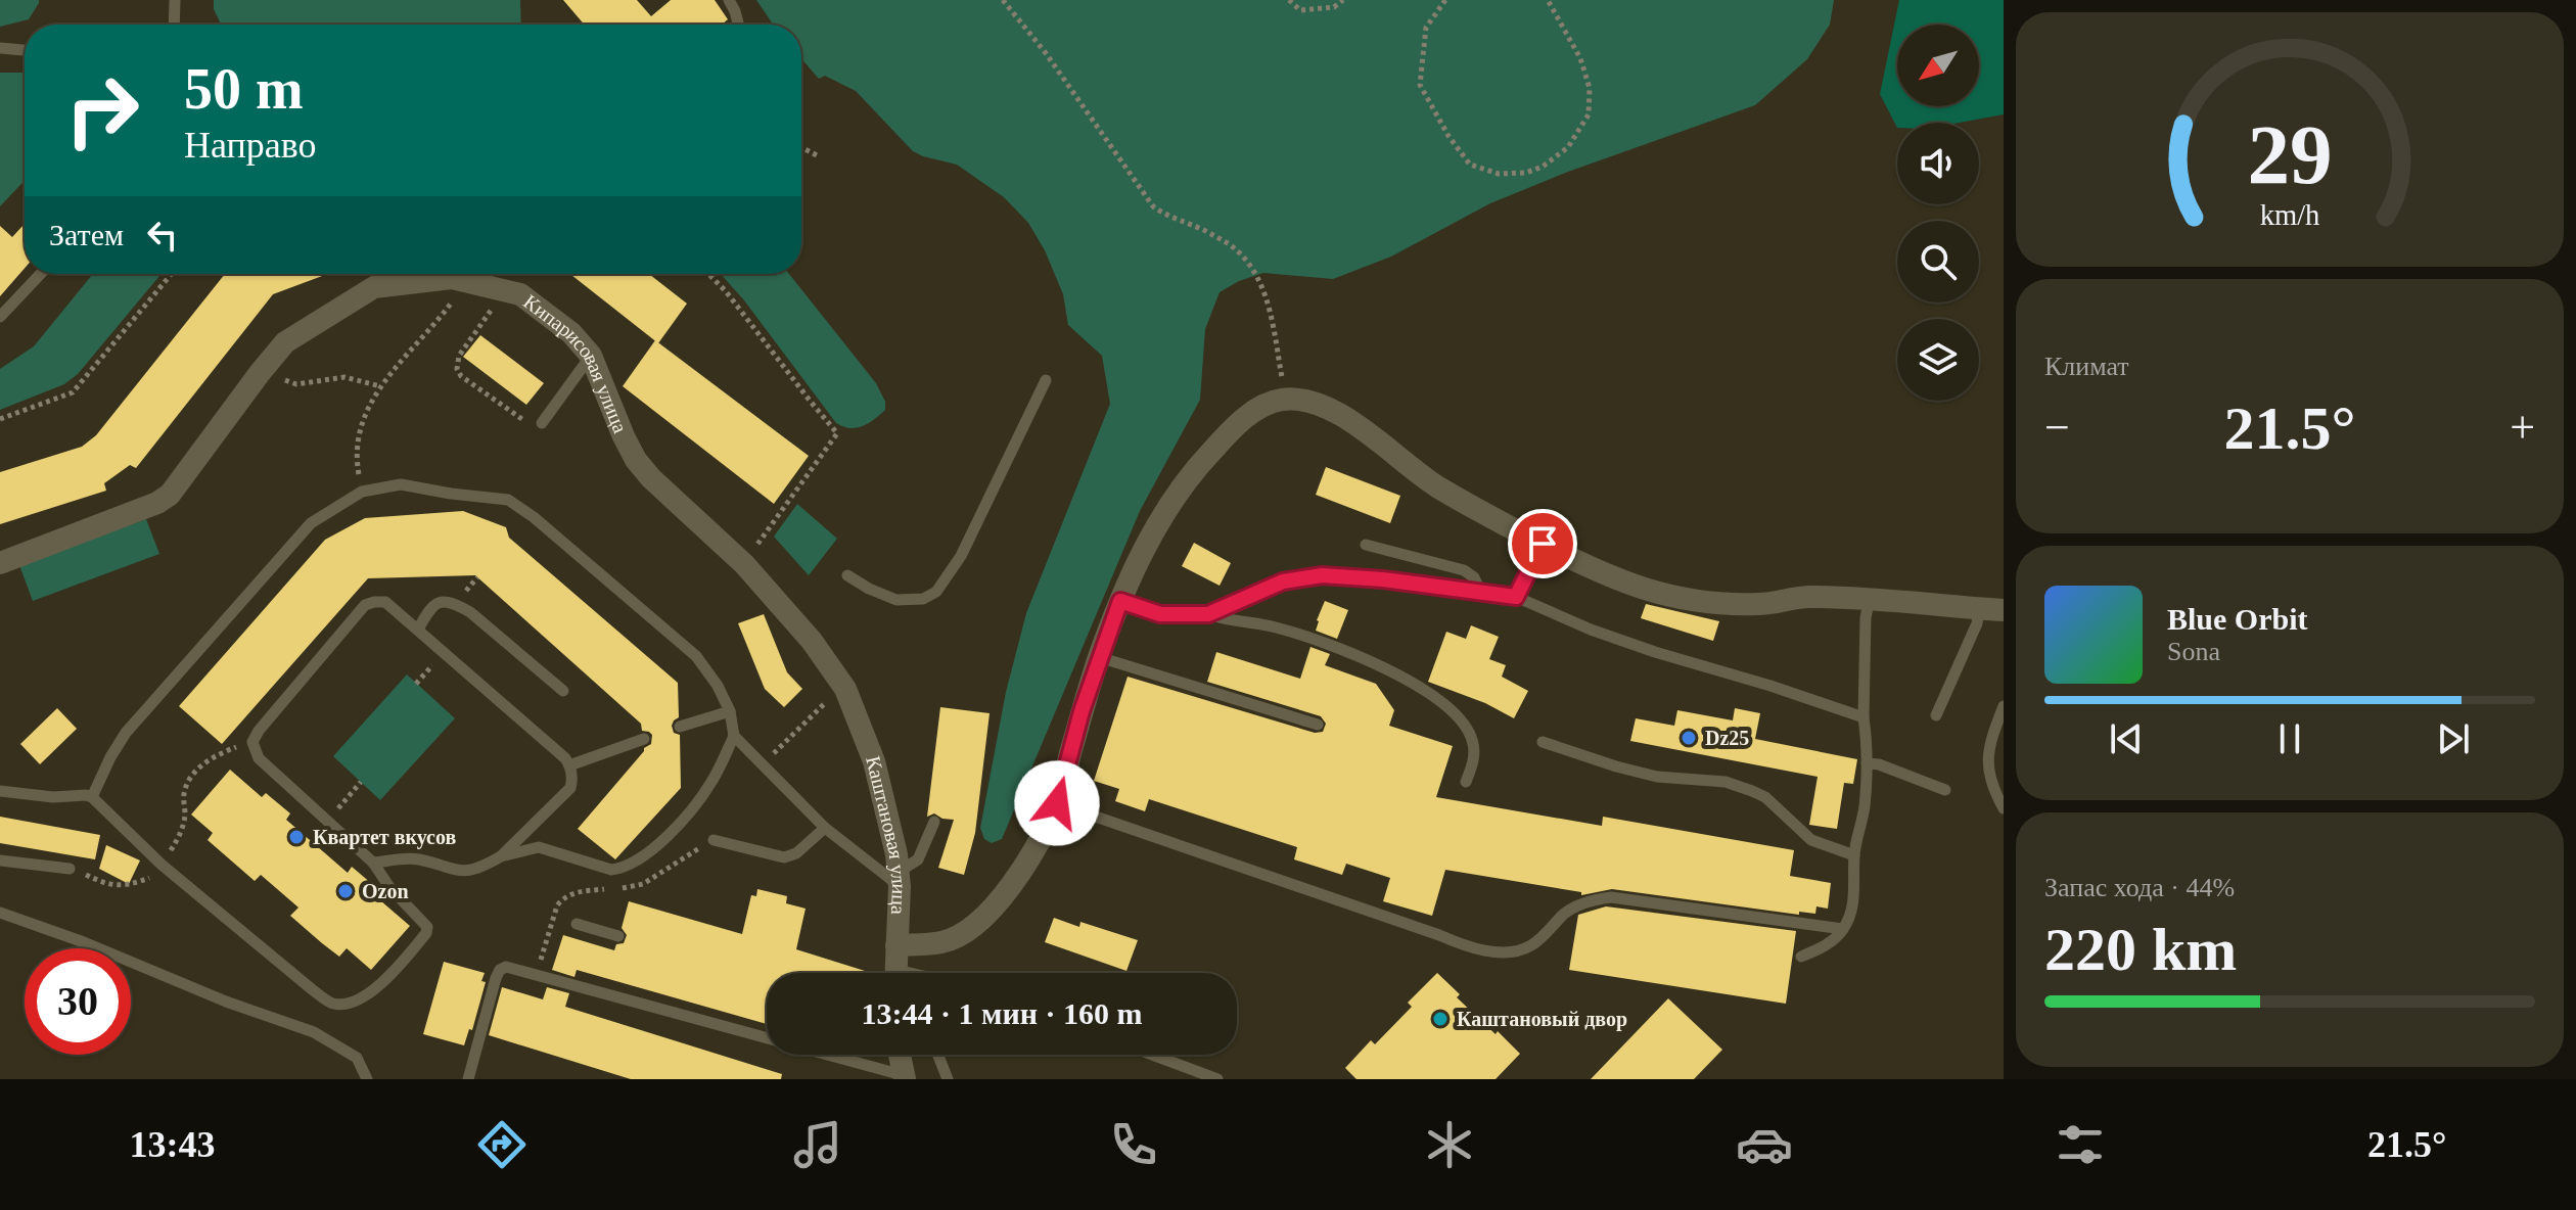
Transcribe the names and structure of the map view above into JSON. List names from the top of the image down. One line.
{"streets":{"street":["Кипарисовая улица","Каштановая улица"]},"crossings":[["Кипарисовая улица","Каштановая улица"]],"places":["Dz25","Квартет вкусов","Ozon","Каштановый двор"],"north":"bottom left","page":{"turn":["50 m","Направо"],"then":"Затем","tile":["Климат",["Запас хода · 44%","220 km"]],"heat":["−","21.5°","+"],"song":["Blue Orbit","Sona"],"limit":"30","trip":"13:44 · 1 мин · 160 m","tabs":["13:43","21.5°"],"gauge":["29","km/h"]}}
